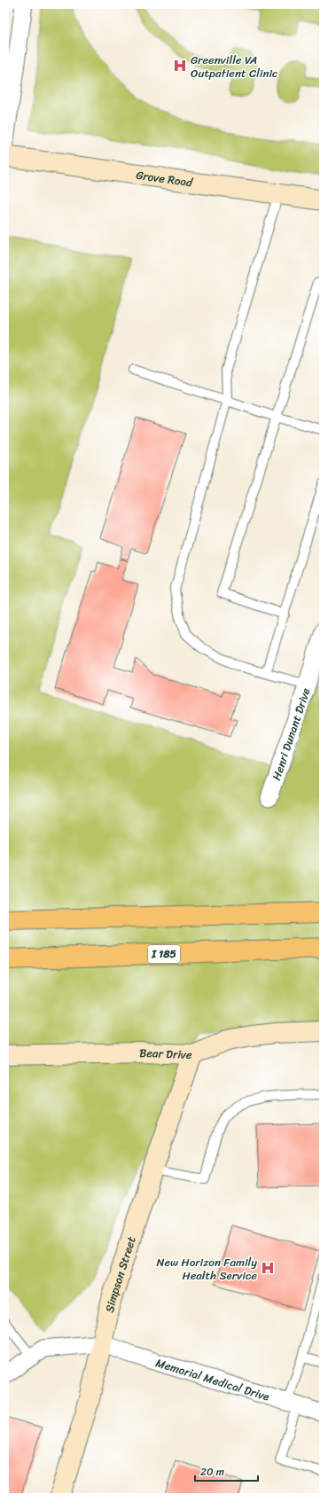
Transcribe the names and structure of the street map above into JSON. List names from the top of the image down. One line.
{"streets":{"highway":["I 185"],"street":["Grove Road","Henri Dunant Drive","Bear Drive","Simpson Street","Memorial Medical Drive"]},"crossings":[["Bear Drive","Simpson Street"],["Simpson Street","Memorial Medical Drive"]],"places":{"hospital":["Greenville VA Outpatient Clinic","New Horizon Family Health Service"]},"scale_bar":"20 m"}
